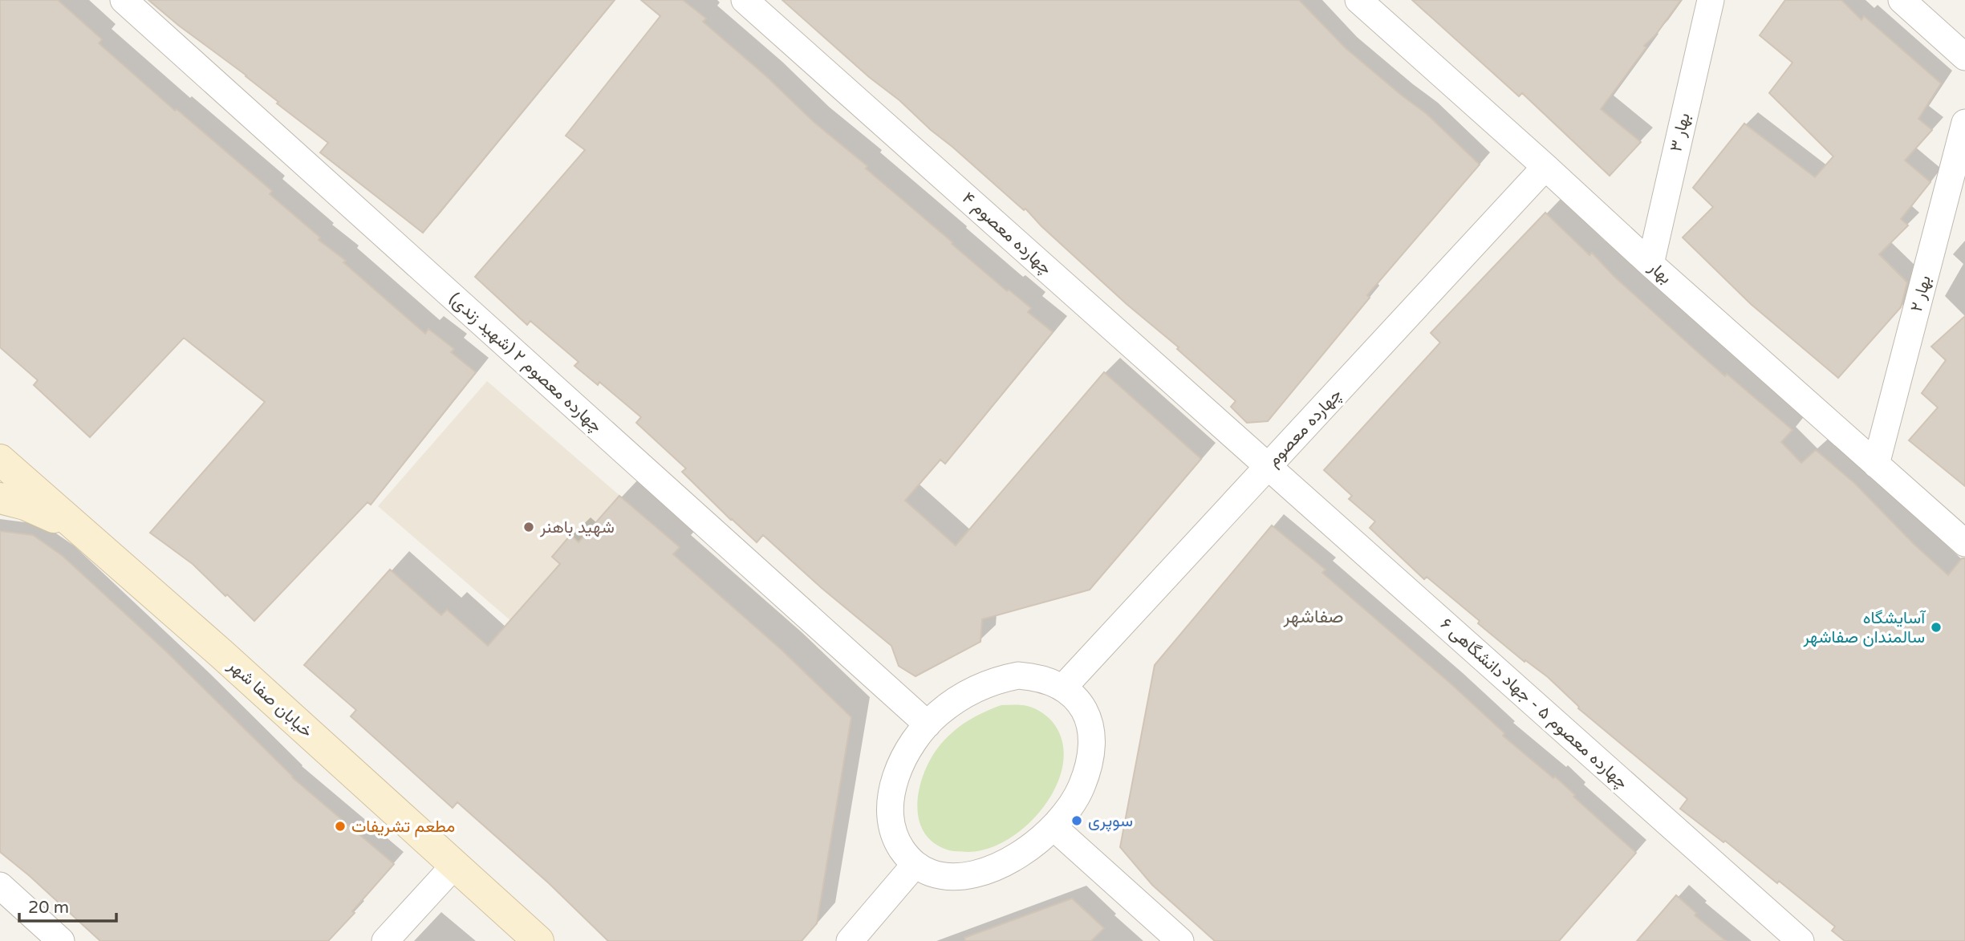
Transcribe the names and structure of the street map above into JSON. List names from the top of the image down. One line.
{"streets":{"main road":["خیابان صفا شهر"],"street":["بهار ۳","چهارده معصوم ۴","بهار","بهار ۲","چهارده معصوم ۲ (شهید زندی)","چهارده معصوم","چهارده معصوم ۵ - جهاد دانشگاهی ۶"]},"crossings":[["بهار ۳","بهار"],["چهارده معصوم ۴","چهارده معصوم"],["چهارده معصوم ۴","چهارده معصوم ۵ - جهاد دانشگاهی ۶"],["بهار","بهار ۲"],["بهار","چهارده معصوم"],["چهارده معصوم ۲ (شهید زندی)","چهارده معصوم"],["چهارده معصوم","چهارده معصوم ۵ - جهاد دانشگاهی ۶"]],"districts":["صفاشهر"],"places":["شهید باهنر","آسایشگاه سالمندان صفاشهر","سوپری","مطعم تشريفات"],"scale_bar":"20 m"}
